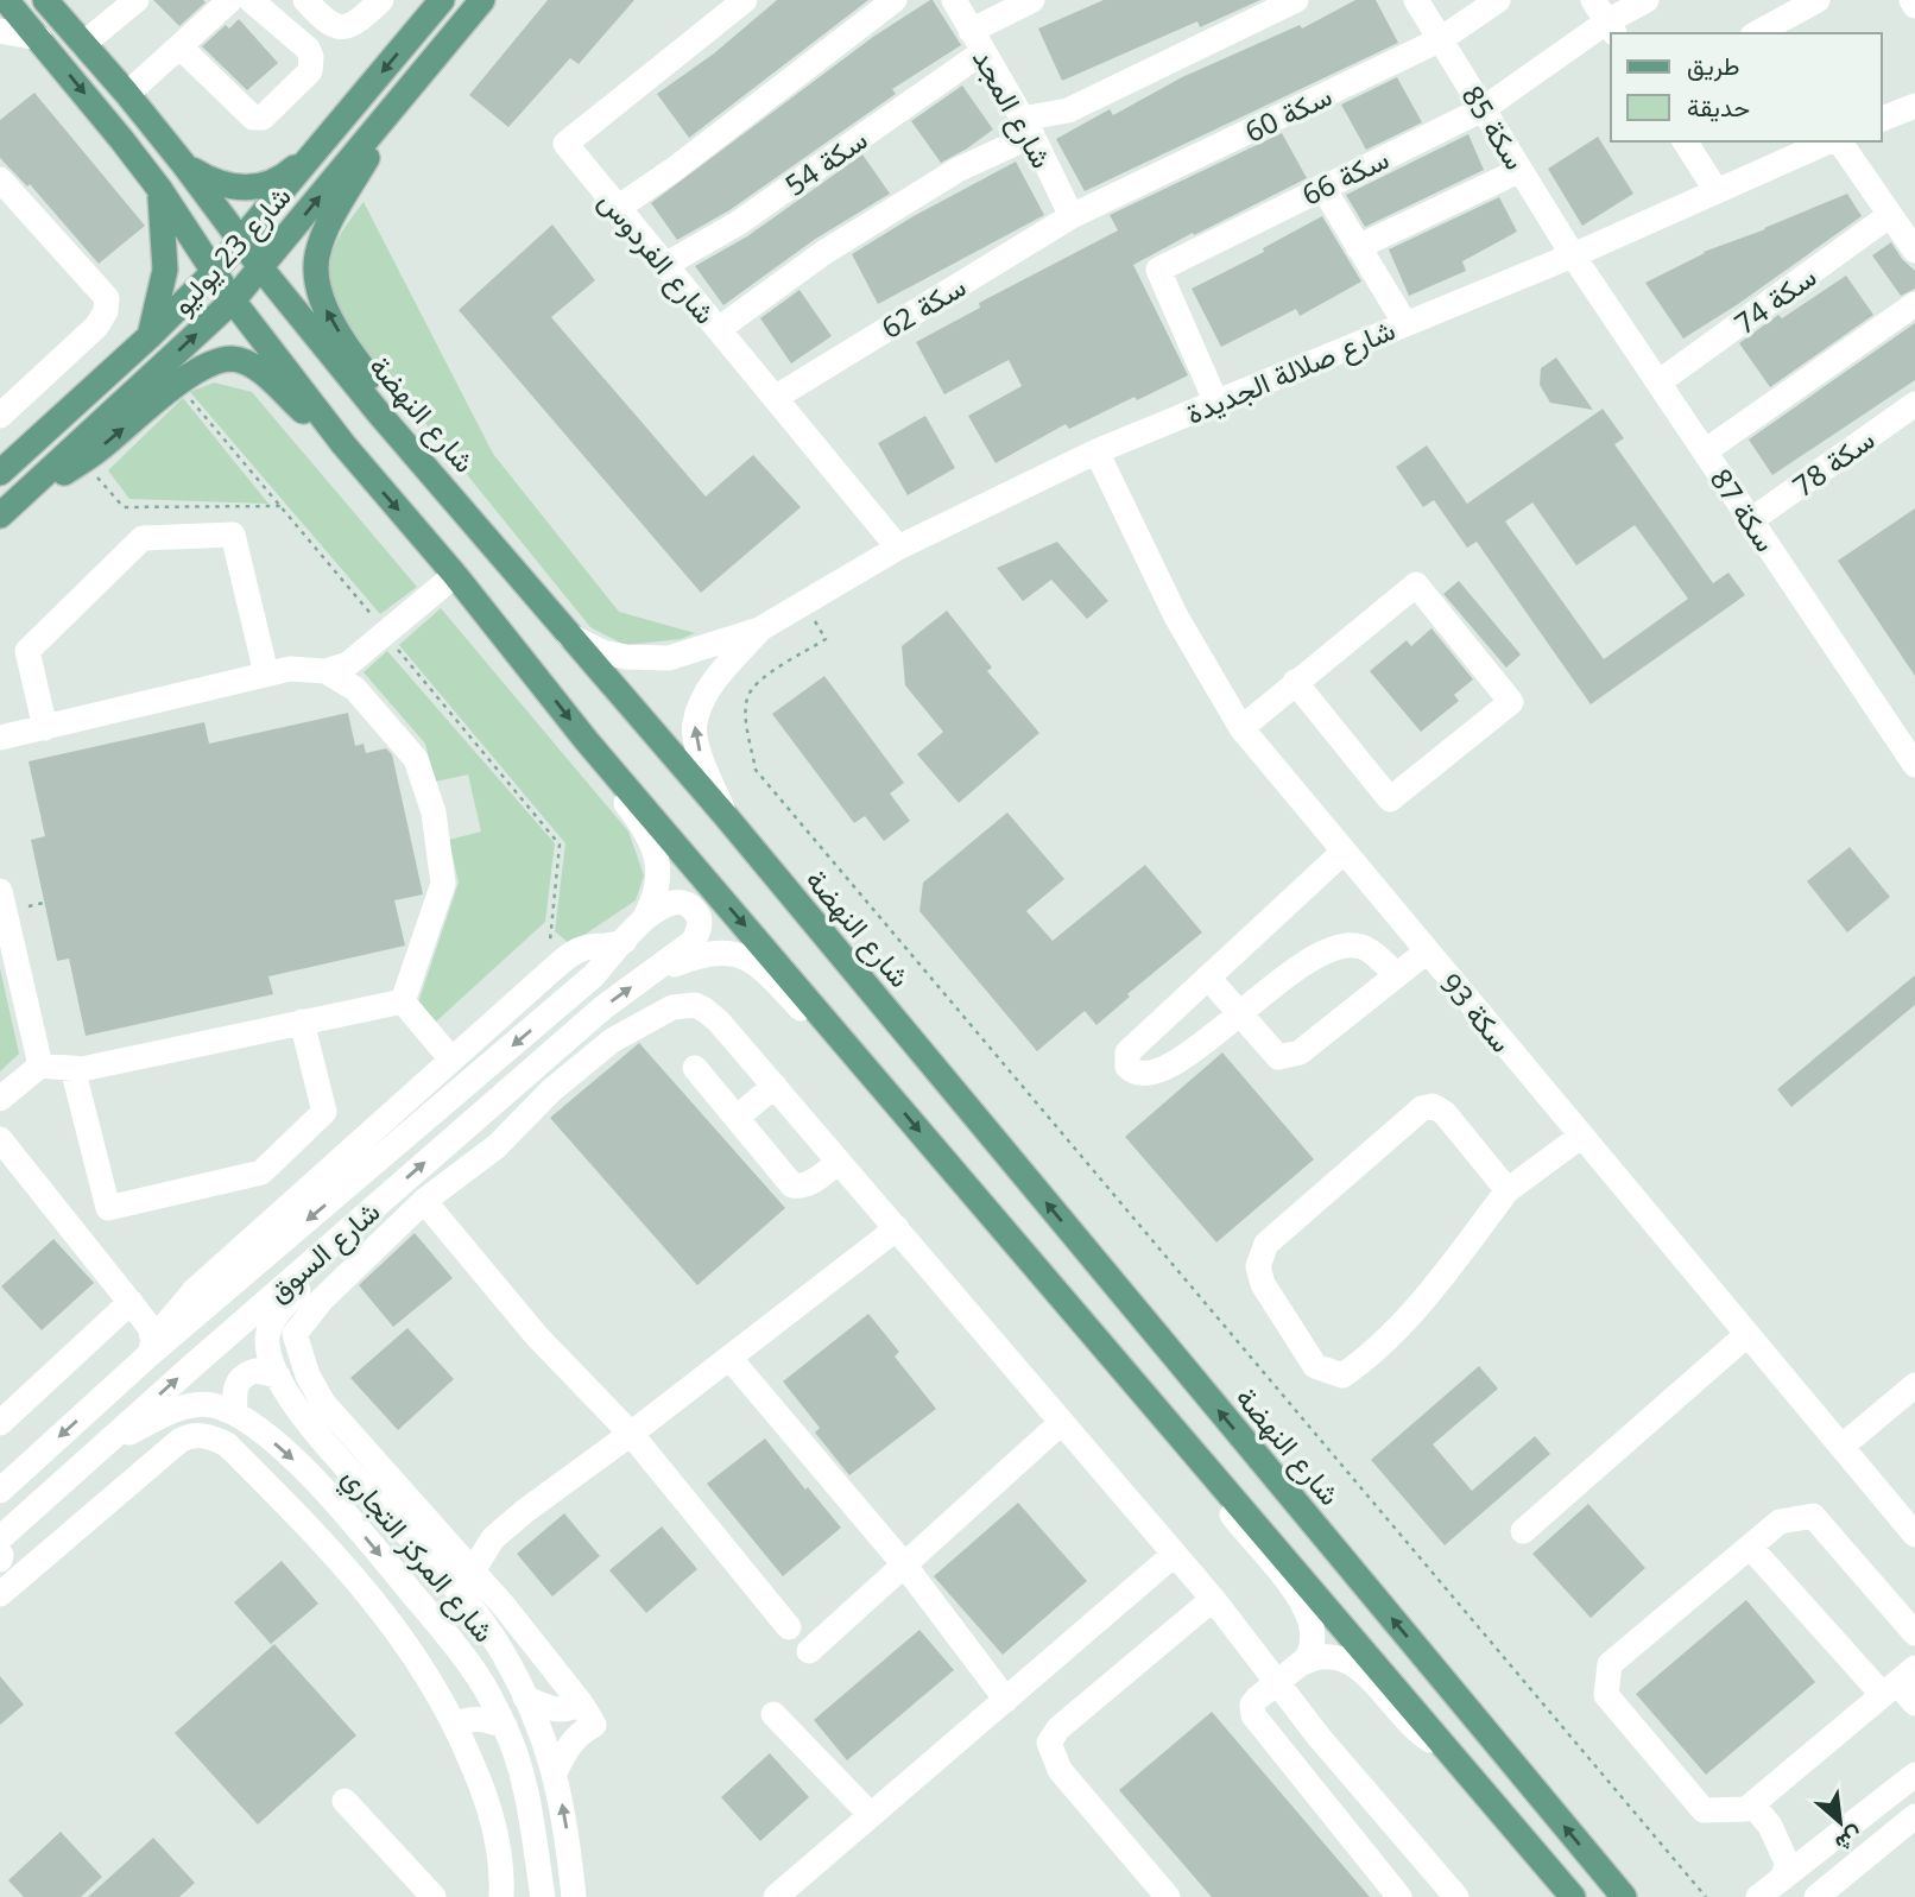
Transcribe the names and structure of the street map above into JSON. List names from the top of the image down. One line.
{"streets":{"main road":["شارع 23 يوليو","شارع النهضة"],"street":["شارع المجد","سكة 60","سكة 85","سكة 54","سكة 66","شارع الفردوس","سكة 74","سكة 62","شارع صلالة الجديدة","سكة 78","سكة 87","سكة 93","شارع السوق","شارع المركز التجاري"]},"crossings":[["شارع المجد","سكة 60"],["شارع المجد","سكة 54"],["شارع المجد","سكة 62"],["سكة 60","سكة 85"],["سكة 60","سكة 62"],["سكة 85","سكة 66"],["سكة 85","شارع صلالة الجديدة"],["سكة 85","سكة 87"],["سكة 54","شارع الفردوس"],["سكة 66","شارع صلالة الجديدة"],["شارع 23 يوليو","شارع النهضة"],["شارع الفردوس","سكة 62"],["شارع الفردوس","شارع صلالة الجديدة"],["سكة 74","سكة 87"],["شارع صلالة الجديدة","شارع النهضة"],["شارع صلالة الجديدة","سكة 87"],["شارع صلالة الجديدة","سكة 93"],["سكة 78","سكة 87"],["شارع السوق","شارع المركز التجاري"]],"legend":["طريق","حديقة"],"north":"bottom right"}
